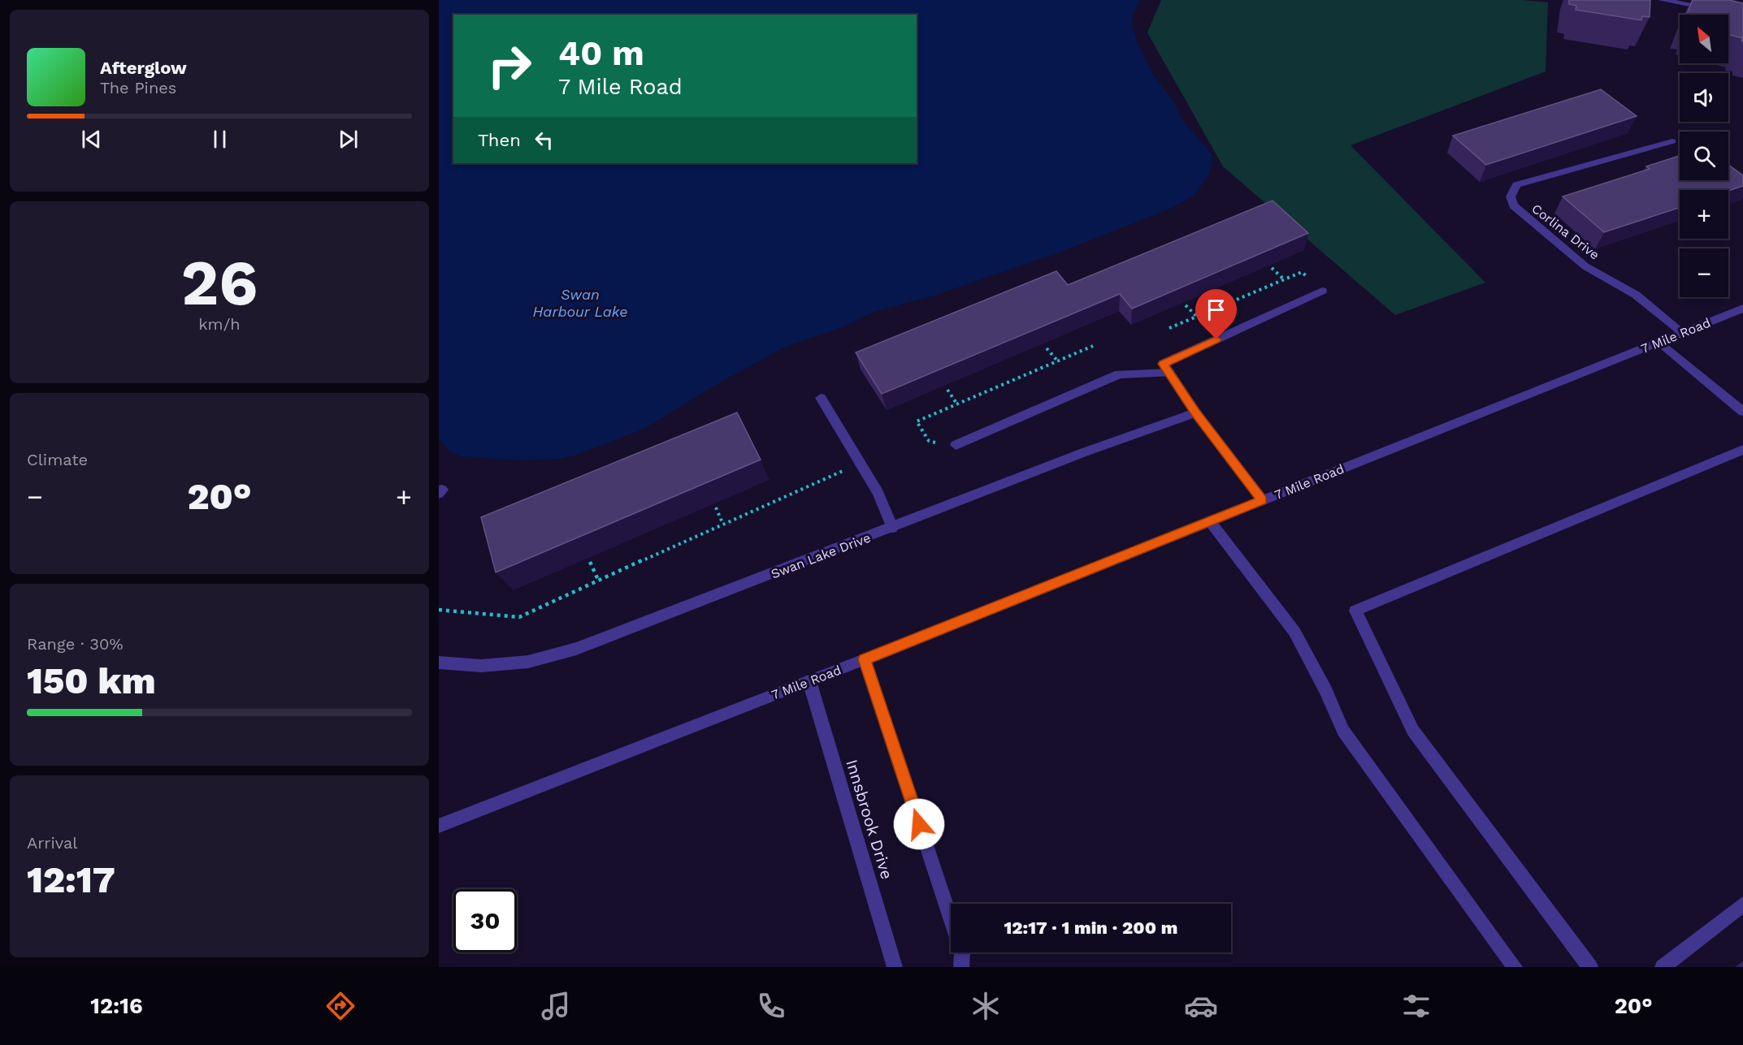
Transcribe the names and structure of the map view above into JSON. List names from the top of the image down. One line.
{"streets":{"street":["Corlina Drive","7 Mile Road","Swan Lake Drive","Innsbrook Drive"]},"crossings":[["Corlina Drive","7 Mile Road"],["7 Mile Road","Innsbrook Drive"]],"water":["Swan Harbour Lake"],"north":"top left","page":{"map_buttons":["+","−"],"turn":["40 m","7 Mile Road"],"song":["Afterglow","The Pines"],"then":"Then","tile":[["26","km/h"],"Climate",["Range · 30%","150 km"],["Arrival","12:17"]],"heat":["−","20°","+"],"limit":"30","trip":"12:17 · 1 min · 200 m","tabs":["12:16","20°"]}}
